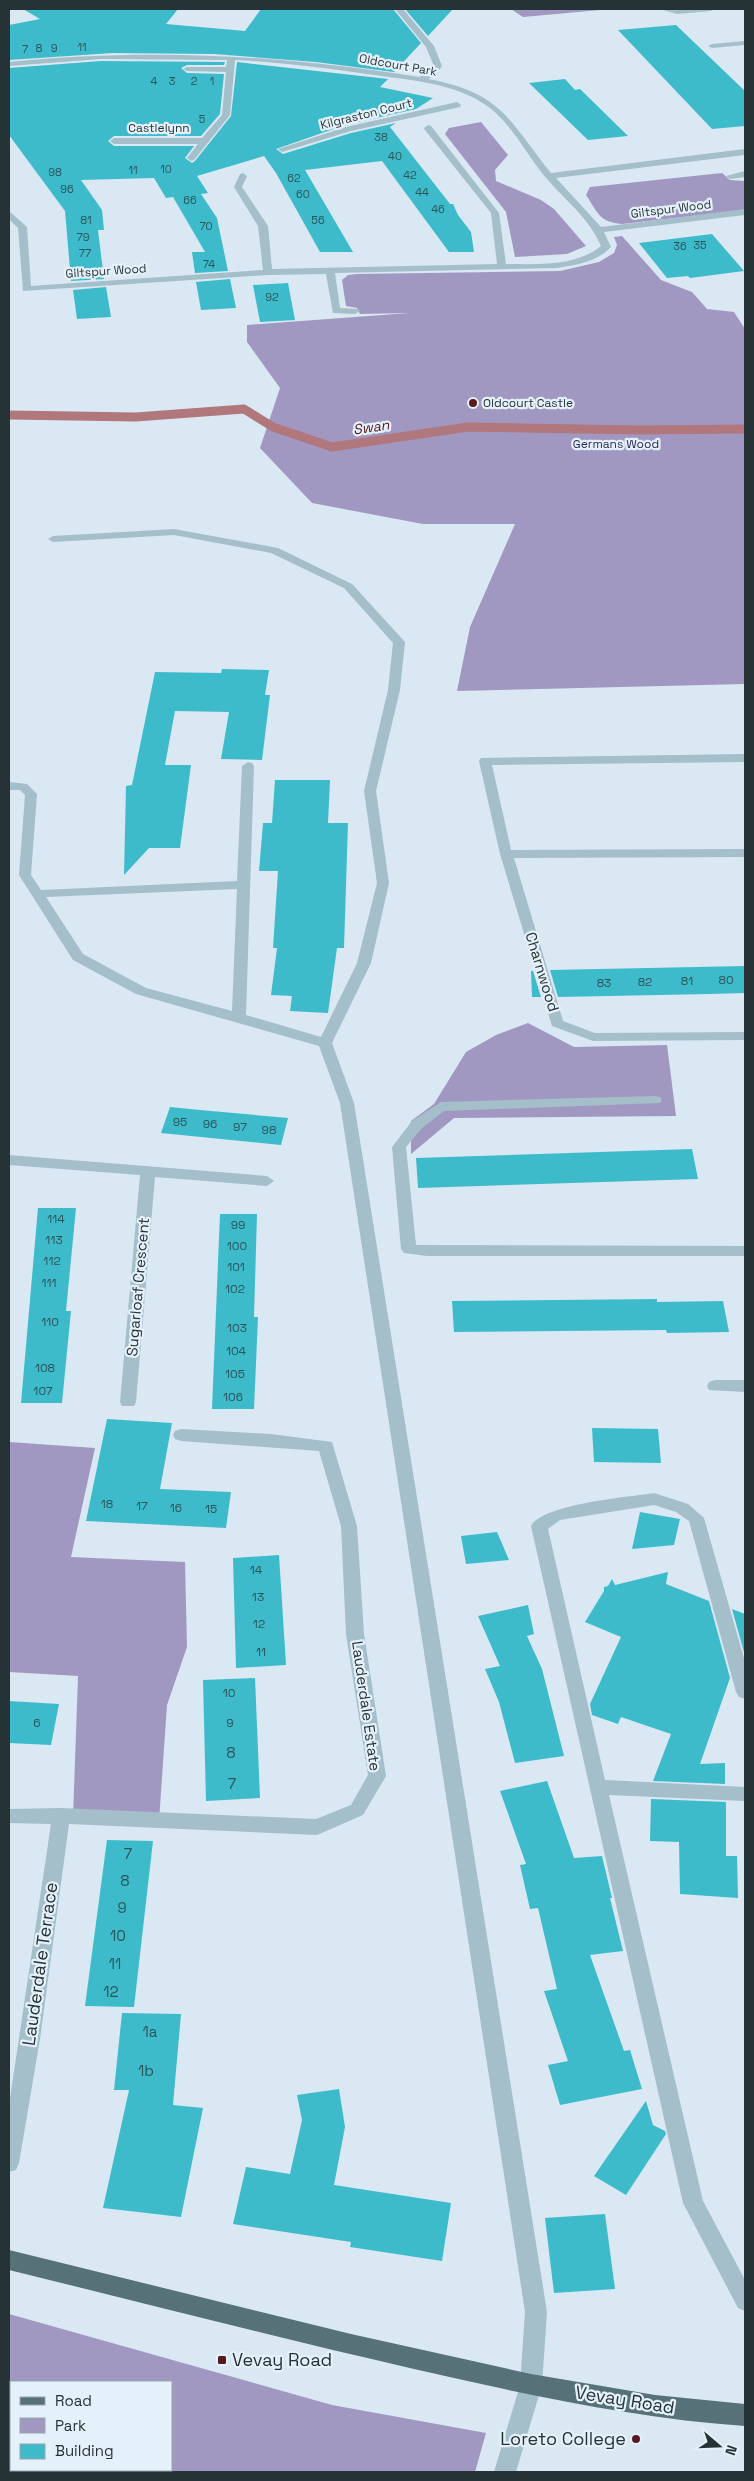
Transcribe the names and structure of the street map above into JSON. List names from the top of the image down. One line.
{"streets":{"main road":["Vevay Road"],"street":["Oldcourt Park","Kilgraston Court","Castlelynn","Giltspur Wood","Charnwood","Sugarloaf Crescent","Lauderdale Estate","Lauderdale Terrace"]},"crossings":[["Oldcourt Park","Castlelynn"],["Lauderdale Estate","Lauderdale Terrace"]],"water":["Swan"],"parks":["Germans Wood"],"places":{"other":["Oldcourt Castle","Loreto College"],"transit":["Vevay Road"]},"house_numbers":["11","8","9","7","4","3","2","1","5","38","40","10","11","98","42","62","96","44","60","66","46","81","56","70","79","35","36","77","74","92","80","81","82","83","95","96","97","98","114","99","113","100","112","101","111","102","110","103","104","108","105","107","106","18","17","16","15","14","13","12","11","10","6","9","8","7","7","8","9","10","11","12","1a","1b"],"legend":["Road","Park","Building"],"north":"right"}
